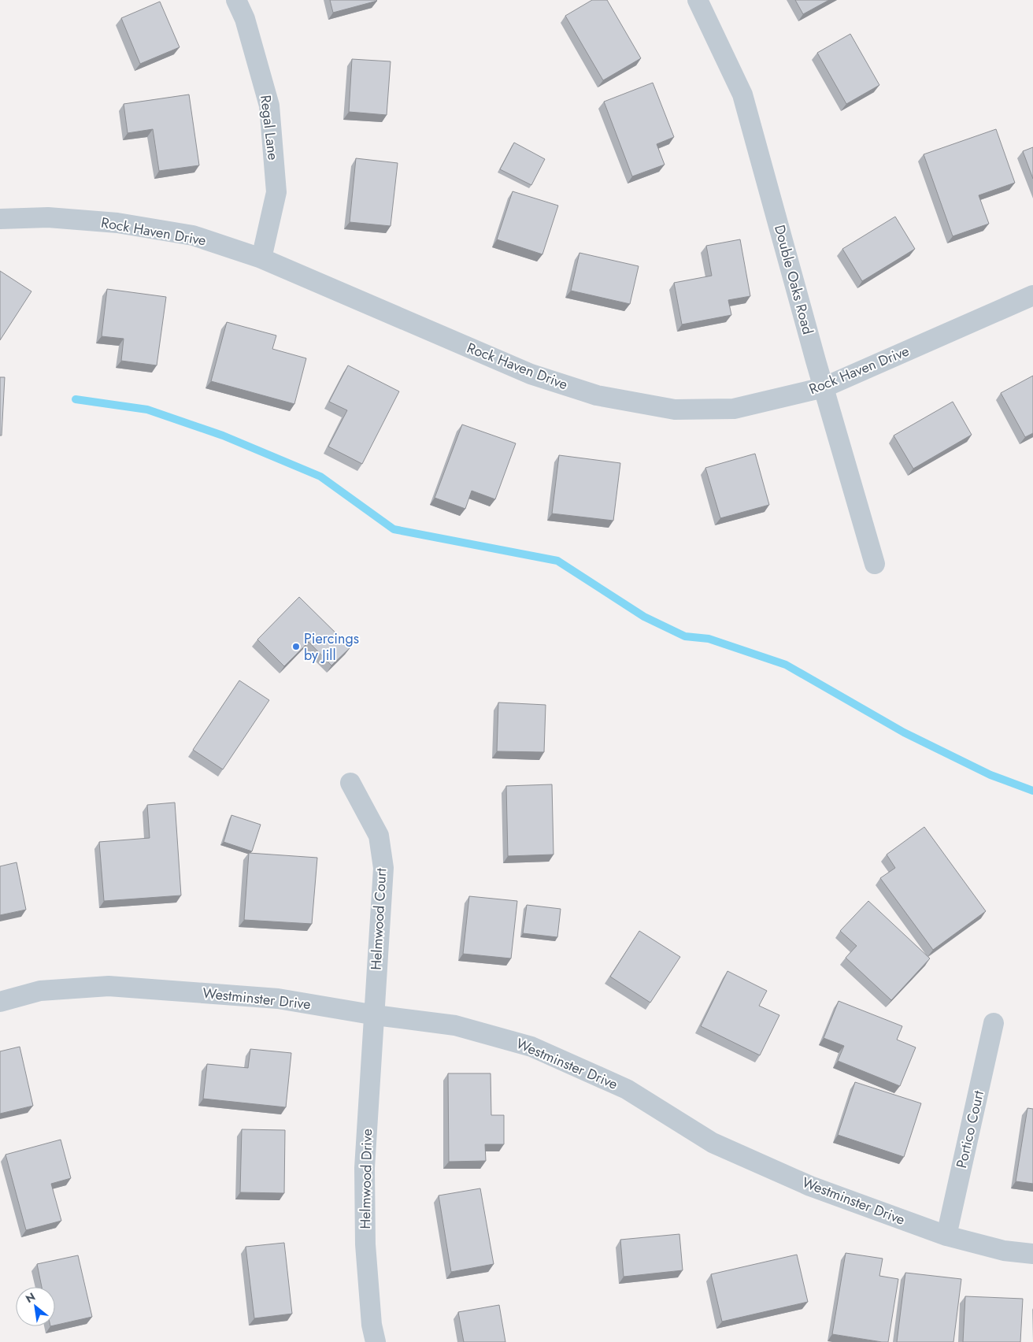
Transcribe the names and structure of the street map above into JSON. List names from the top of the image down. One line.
{"streets":{"street":["Regal Lane","Rock Haven Drive","Double Oaks Road","Helmwood Court","Westminster Drive","Portico Court","Helmwood Drive"]},"crossings":[["Regal Lane","Rock Haven Drive"],["Rock Haven Drive","Double Oaks Road"],["Helmwood Court","Westminster Drive"],["Helmwood Court","Helmwood Drive"],["Westminster Drive","Portico Court"],["Westminster Drive","Helmwood Drive"]],"places":["Piercings by Jill"],"north":"top left"}
